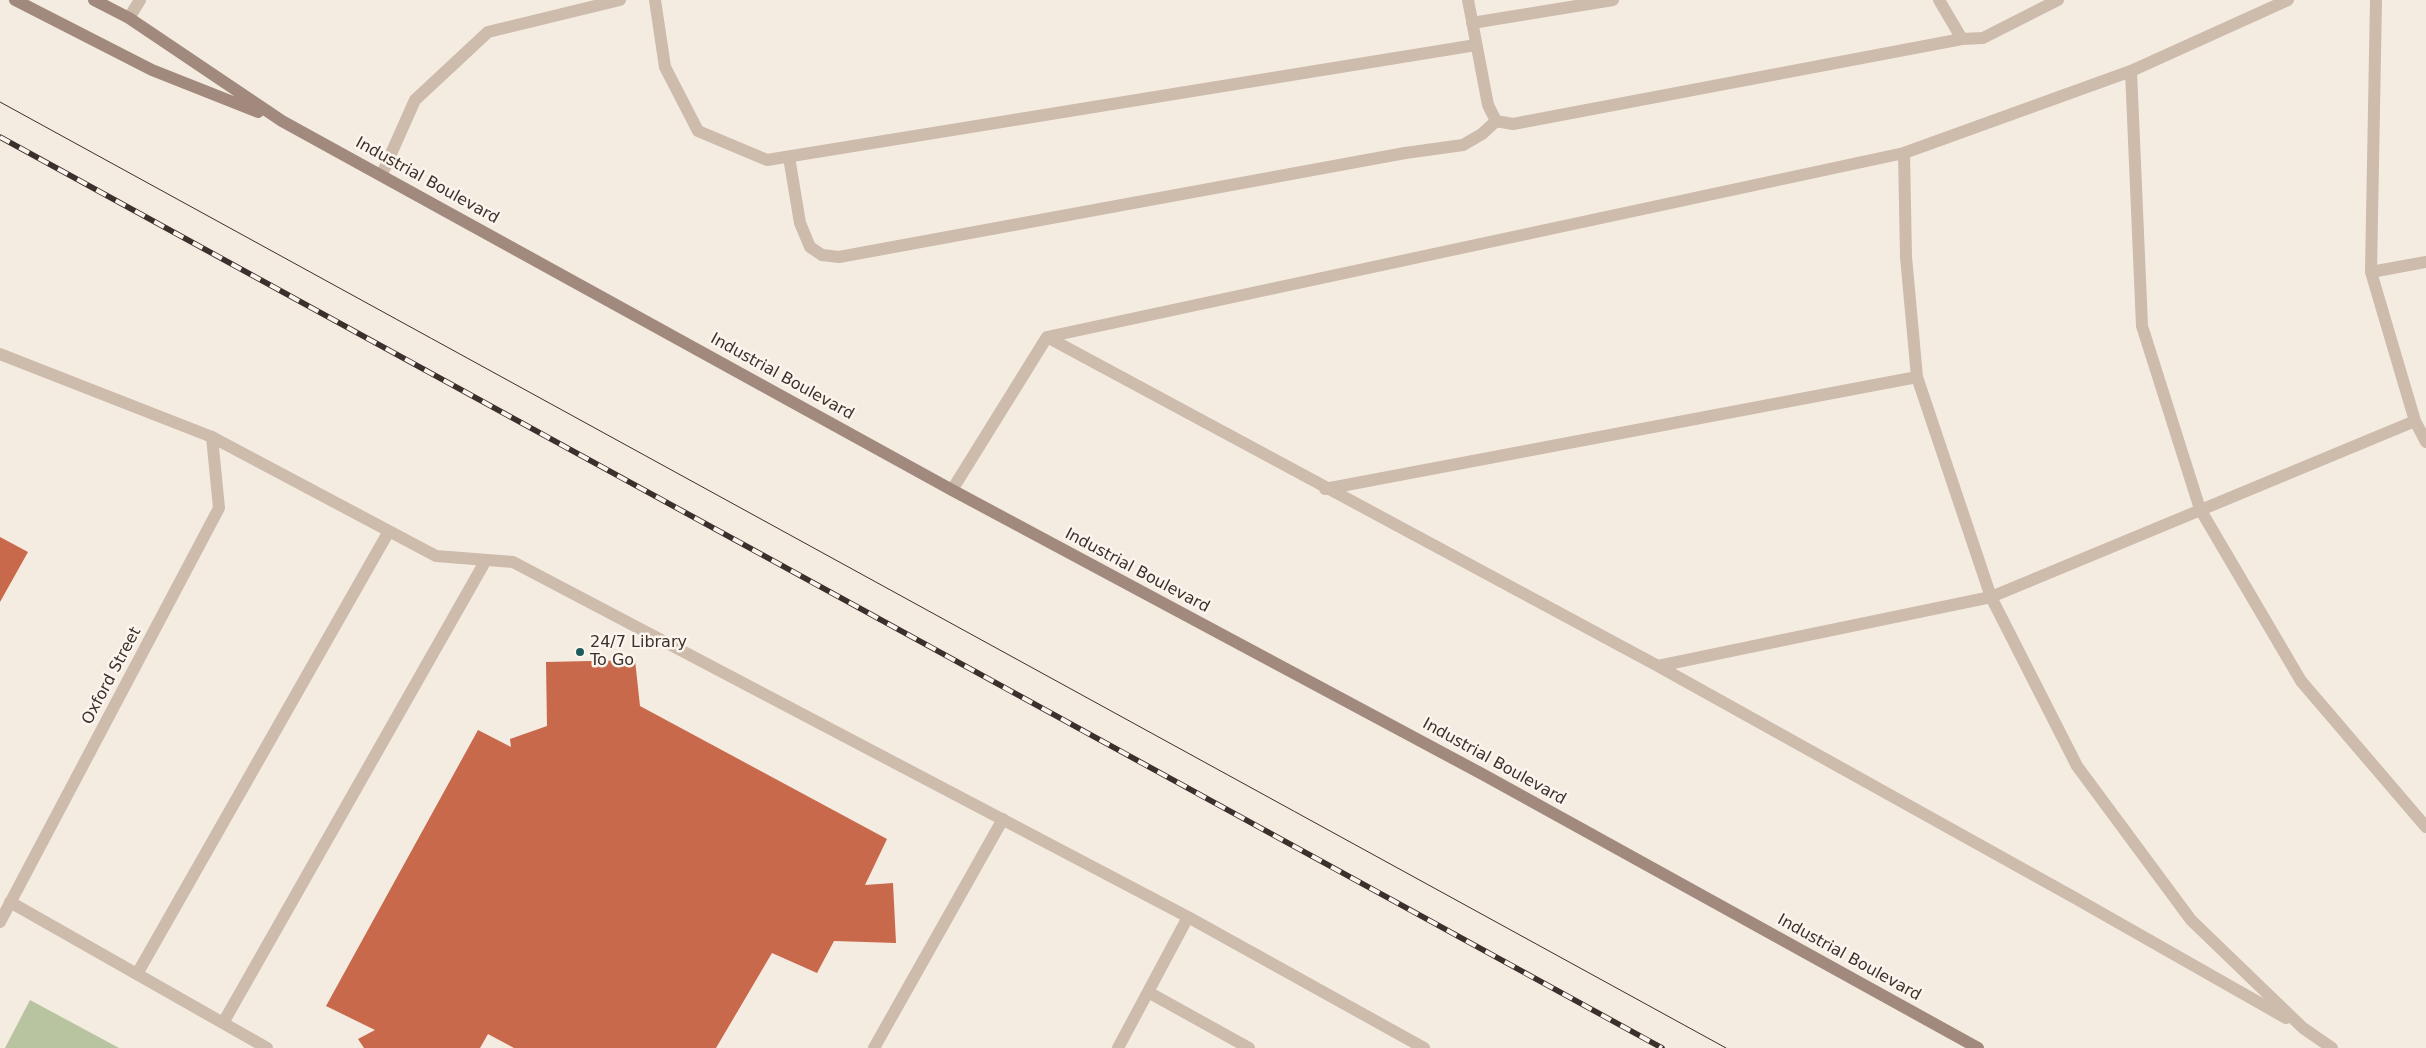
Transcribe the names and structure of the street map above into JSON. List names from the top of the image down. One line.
{"streets":{"main road":["Industrial Boulevard"],"street":["Oxford Street"]},"places":["24/7 Library To Go"]}
